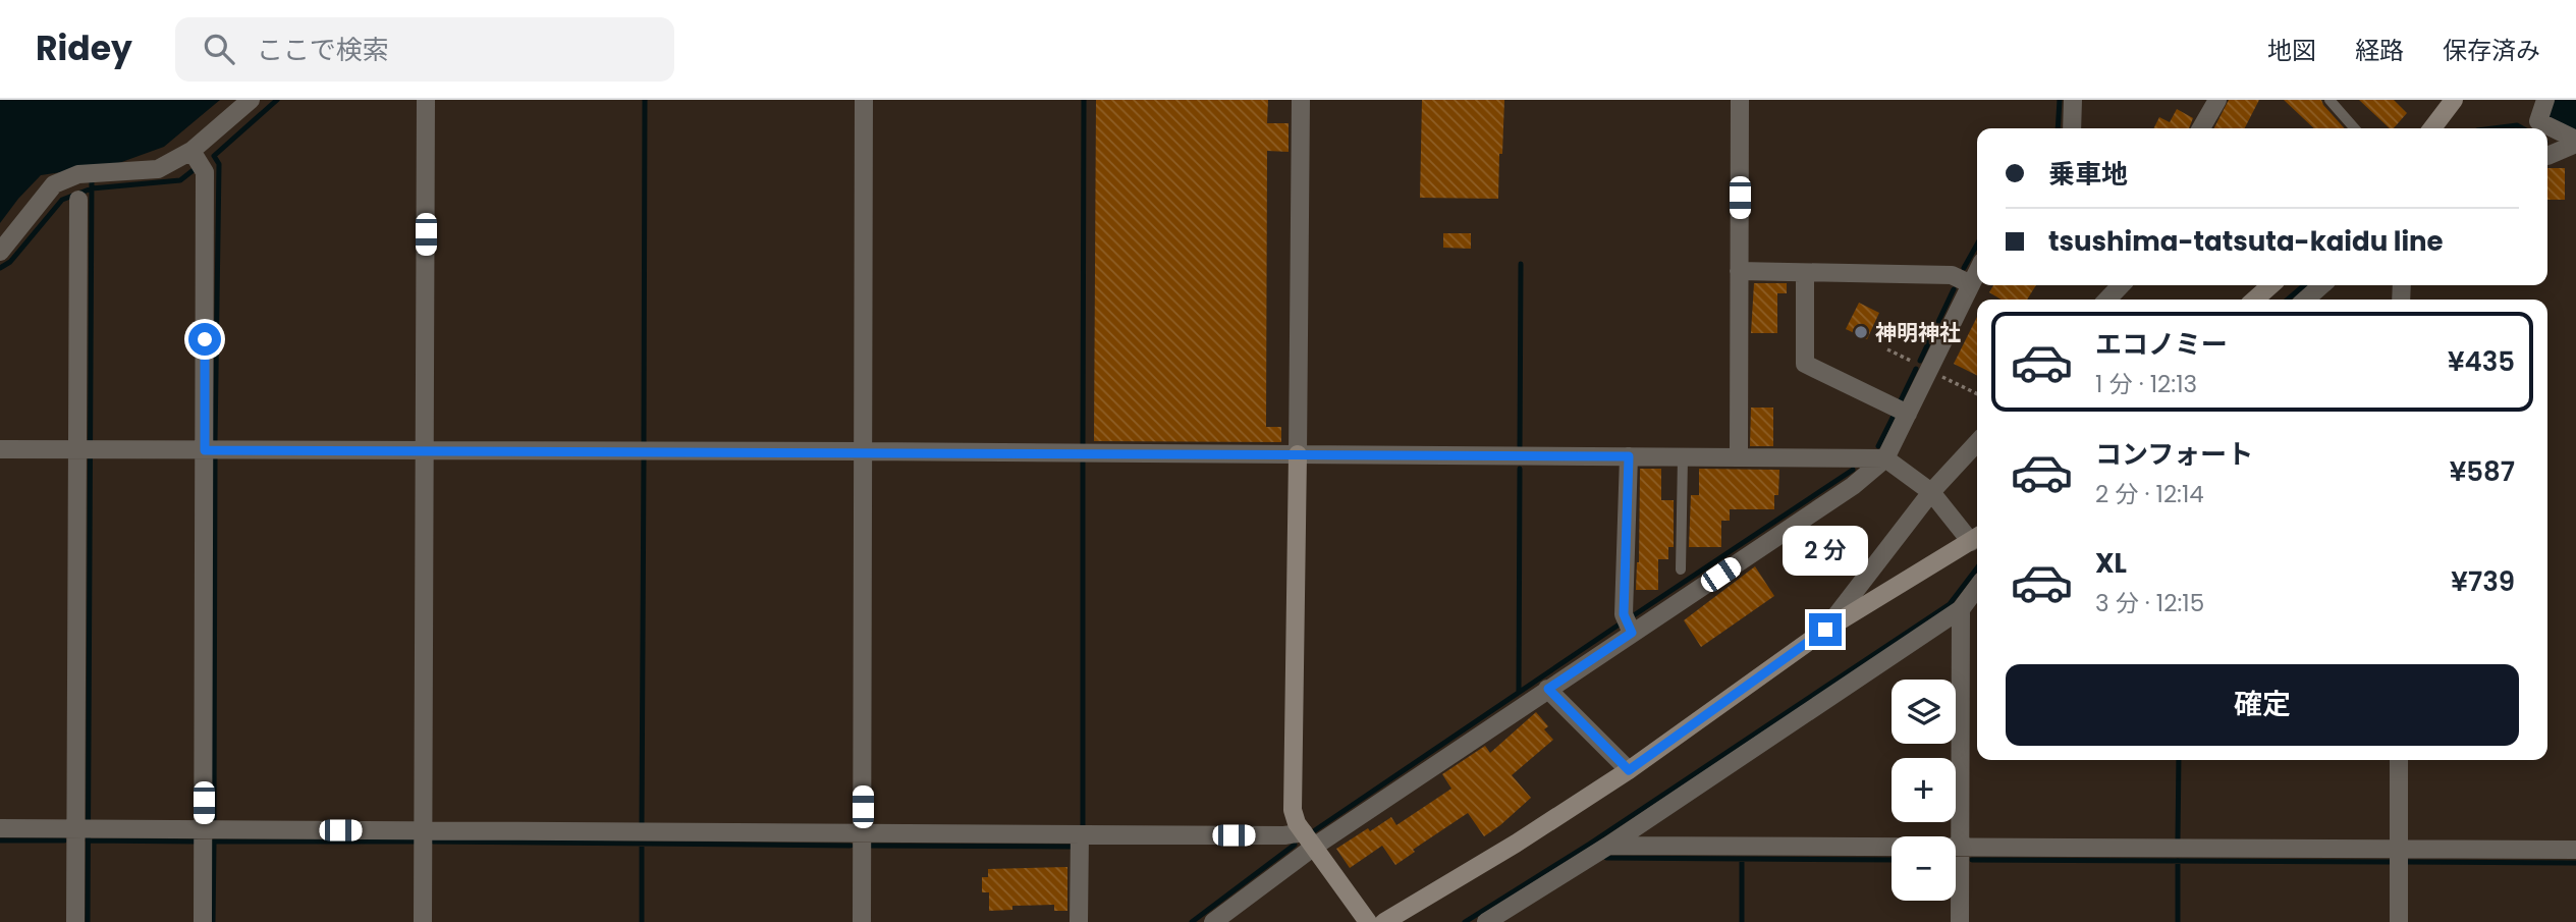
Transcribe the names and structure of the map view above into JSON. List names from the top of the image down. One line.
{"places":["神明神社"],"page":{"header":"Ridey","search":"ここで検索","nav":["地図","経路","保存済み"],"banner":["乗車地","tsushima-tatsuta-kaidu line"],"list":[{"name":"エコノミー","note":"1 分 · 12:13","value":"¥435"},{"name":"コンフォート","note":"2 分 · 12:14","value":"¥587"},{"name":"XL","note":"3 分 · 12:15","value":"¥739"}],"bubble":"2 分","buttons":"確定","map_buttons":["+","−"]}}
